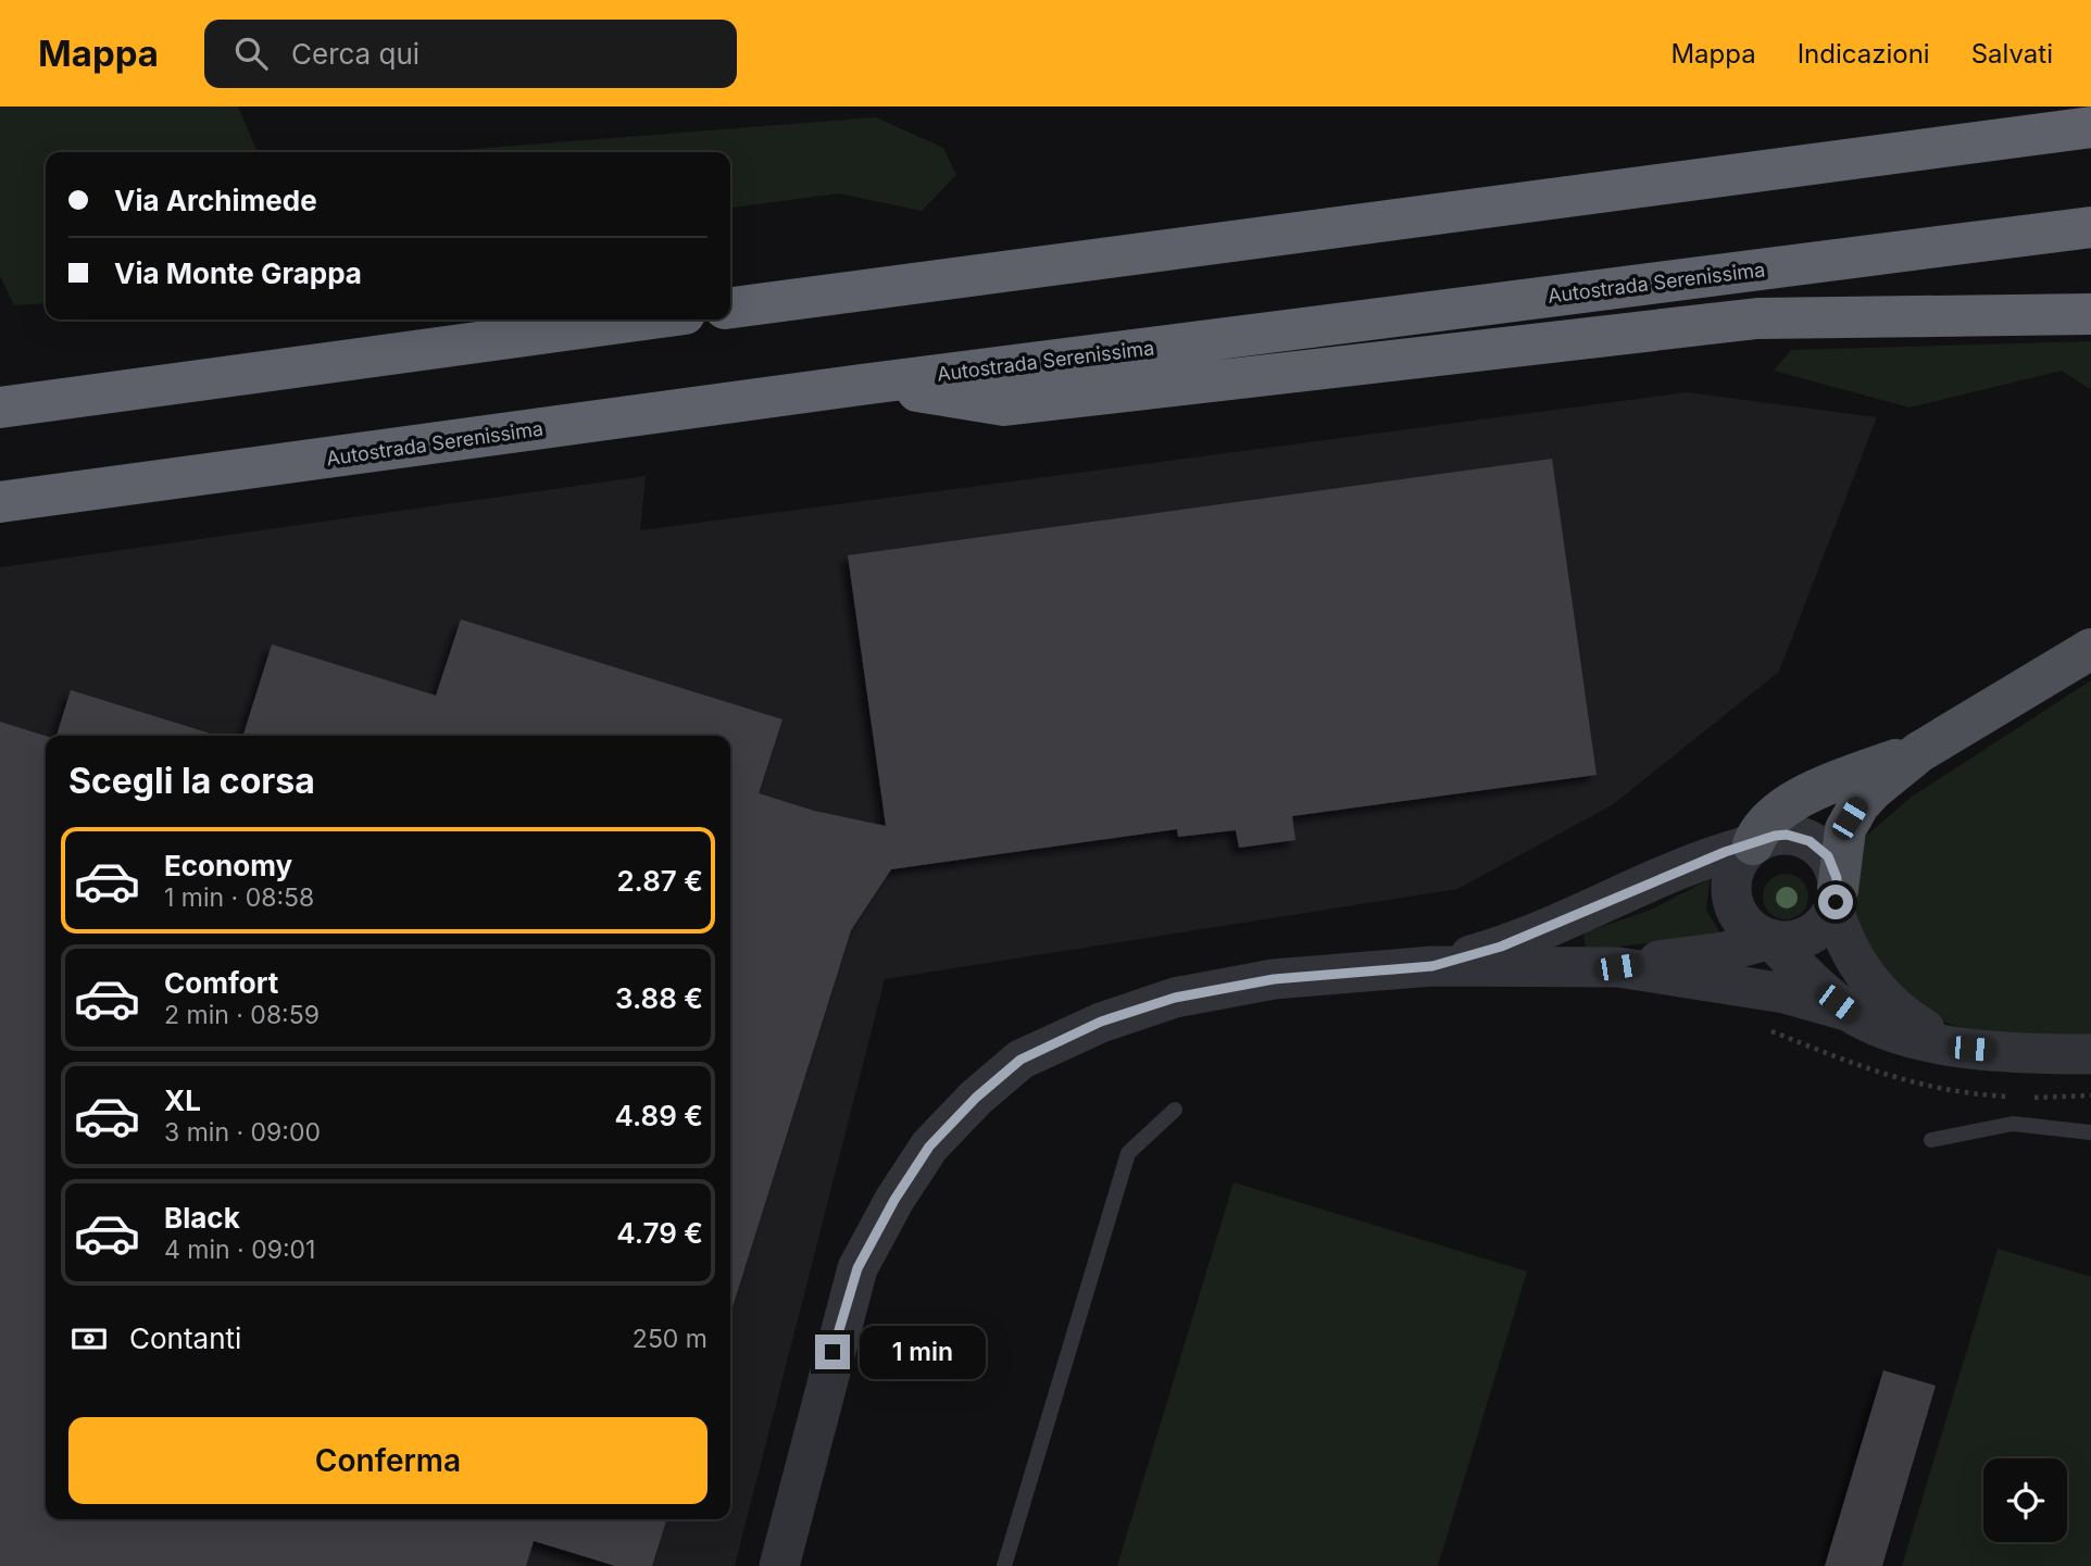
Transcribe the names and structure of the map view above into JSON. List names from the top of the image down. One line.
{"streets":{"highway":["Autostrada Serenissima"]},"page":{"header":"Mappa","search":"Cerca qui","nav":["Mappa","Indicazioni","Salvati"],"banner":["Via Archimede","Via Monte Grappa"],"heading":"Scegli la corsa","list":[{"name":"Economy","note":"1 min · 08:58","value":"2.87 €"},{"name":"Comfort","note":"2 min · 08:59","value":"3.88 €"},{"name":"XL","note":"3 min · 09:00","value":"4.89 €"},{"name":"Black","note":"4 min · 09:01","value":"4.79 €"}],"pay":["Contanti","250 m"],"bubble":"1 min","buttons":"Conferma"}}
